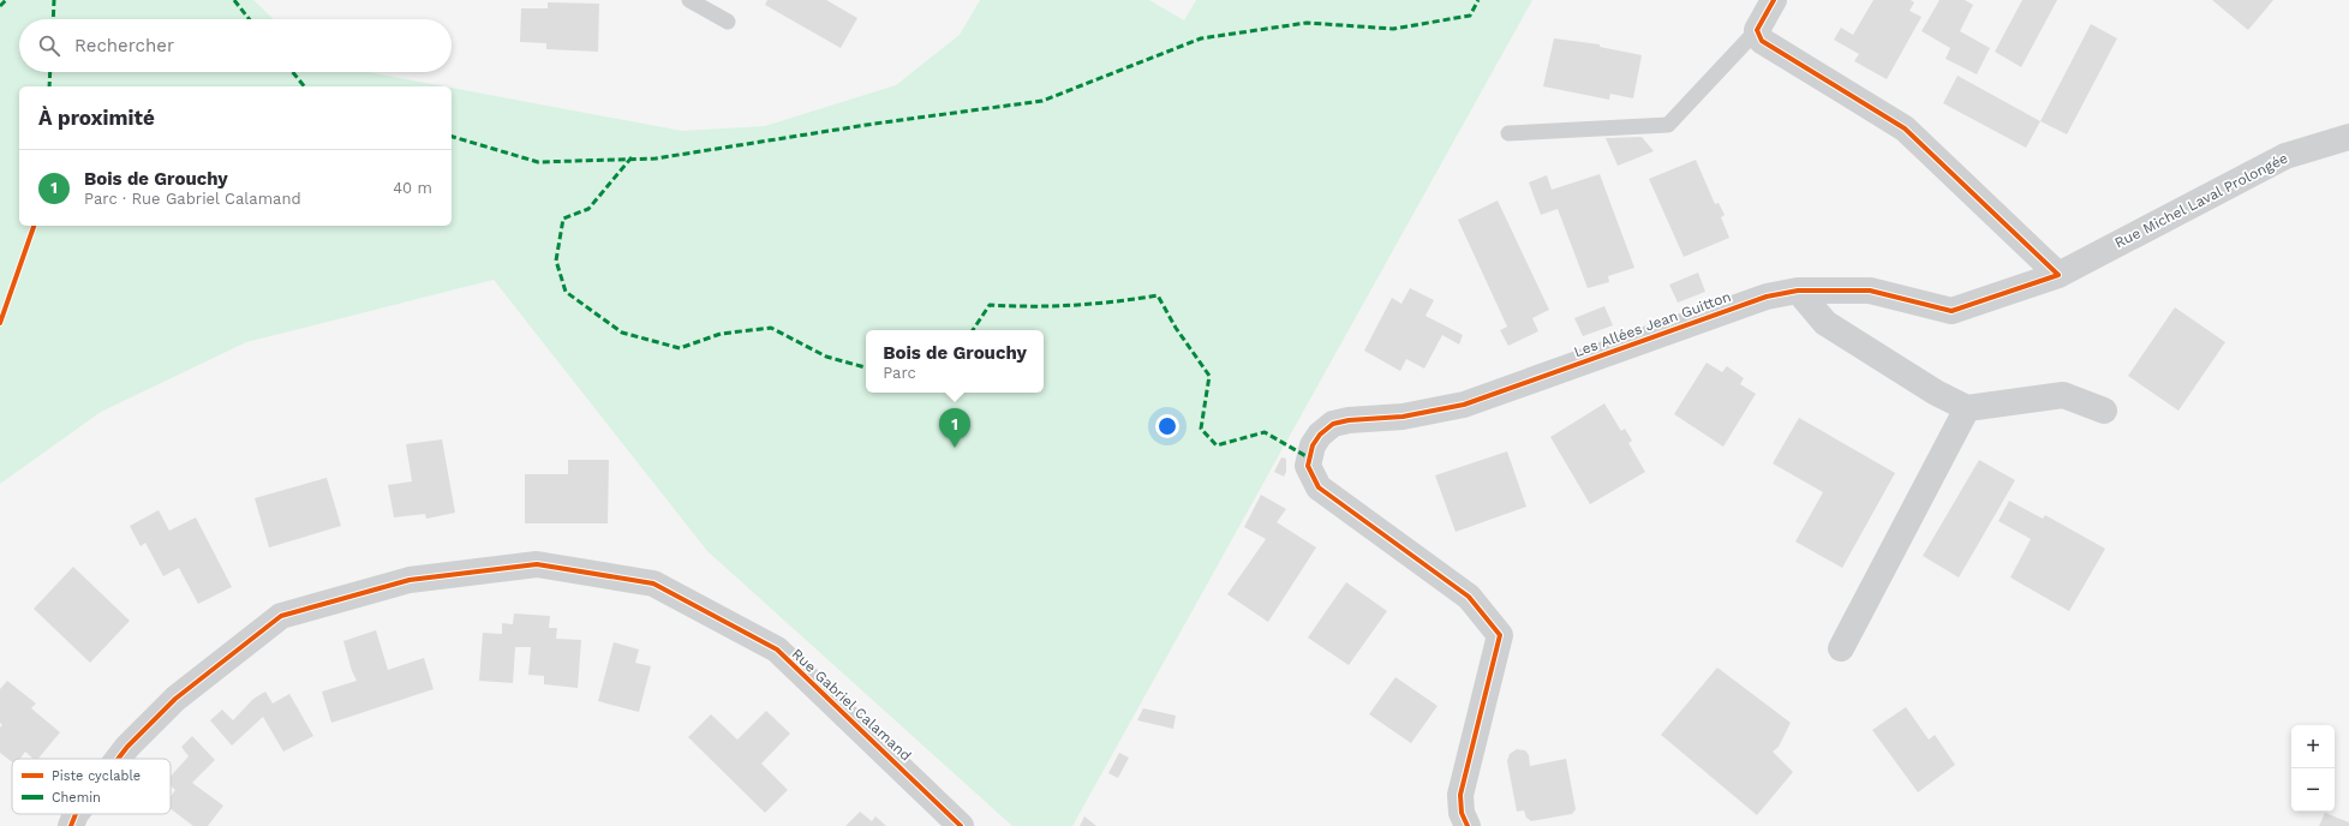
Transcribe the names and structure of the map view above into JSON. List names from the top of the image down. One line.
{"streets":{"street":["Rue Michel Laval Prolongée","Les Allées Jean Guitton","Rue Gabriel Calamand"]},"crossings":[["Rue Michel Laval Prolongée","Les Allées Jean Guitton"]],"legend":["Piste cyclable","Chemin"],"page":{"search":"Rechercher","heading":"À proximité","list":[{"mark":"1","name":"Bois de Grouchy","note":"Parc · Rue Gabriel Calamand","value":"40 m"}],"popup":["Bois de Grouchy","Parc"],"pins":"1","map_buttons":["+","−"]}}
